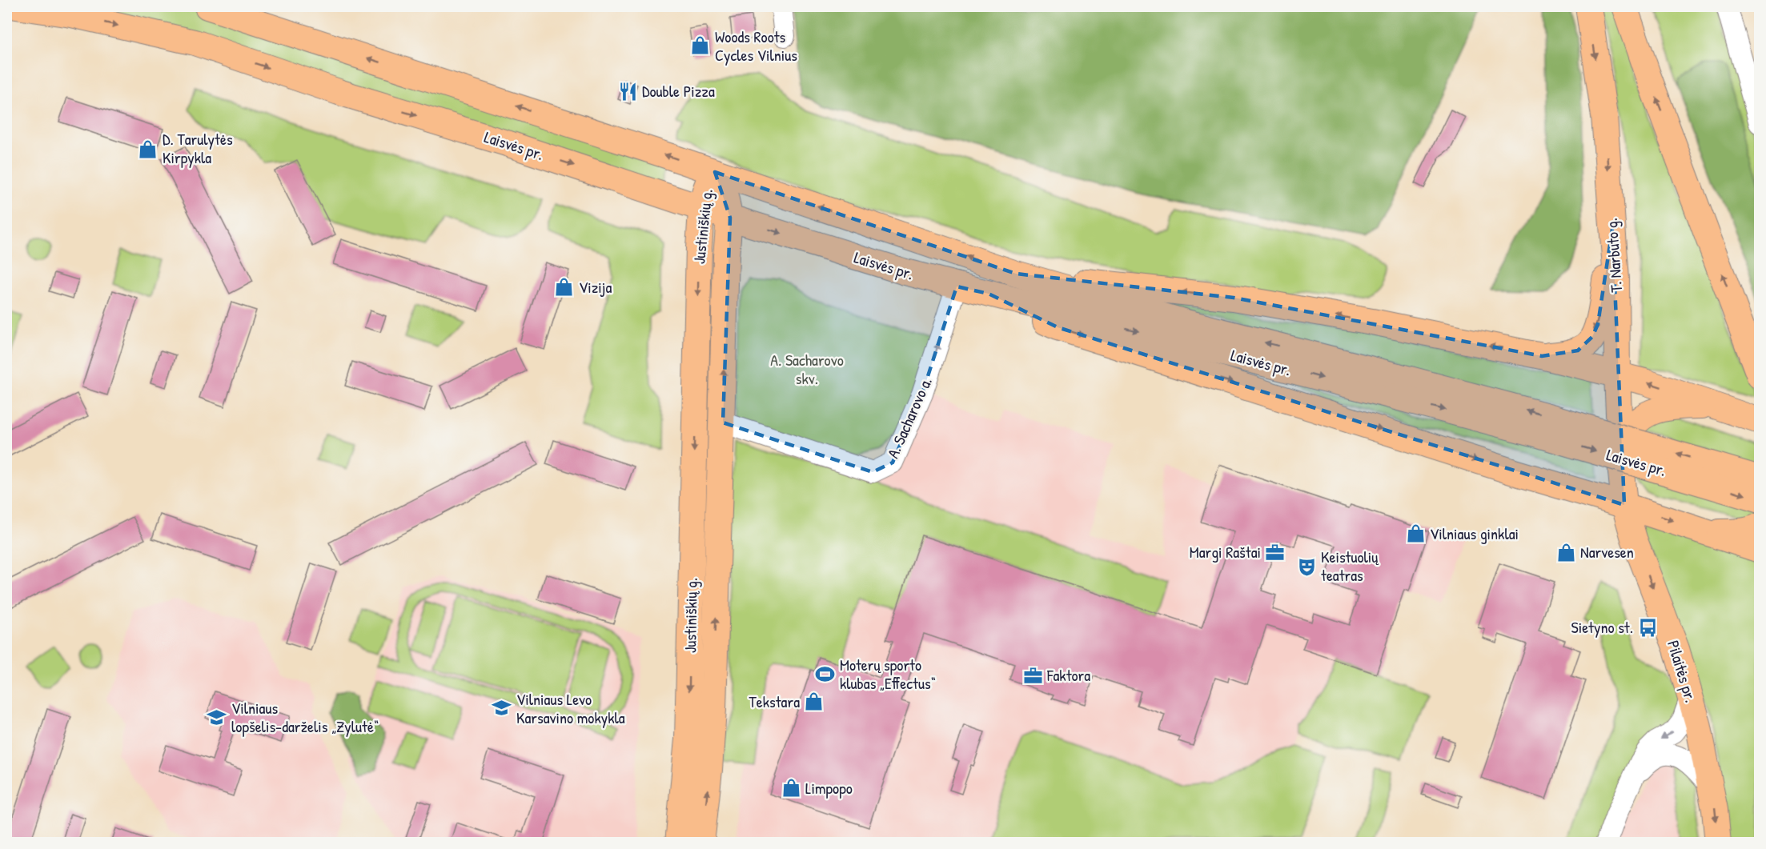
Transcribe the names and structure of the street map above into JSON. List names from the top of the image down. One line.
{"streets":{"main road":["Laisvės pr.","Justiniškių g.","T. Narbuto g.","Pilaitės pr."],"street":["A. Sacharovo a."]},"crossings":[["Laisvės pr.","Justiniškių g."],["Laisvės pr.","T. Narbuto g."],["Laisvės pr.","A. Sacharovo a."],["Justiniškių g.","A. Sacharovo a."],["T. Narbuto g.","Pilaitės pr."]],"one_way":["Pilaitės pr."],"parks":["A. Sacharovo skv."],"places":{"shop":["Woods Roots Cycles Vilnius","D. Tarulytės Kirpykla","Vizija","Vilniaus ginklai","Narvesen","Tekstara","Limpopo"],"restaurant":["Double Pizza"],"office":["Margi Raštai","Faktora"],"theatre":["Keistuolių teatras"],"bus stop":["Sietyno st."],"sports":["Moterų sporto klubas „Effectus“"],"school or university":["Vilniaus Levo Karsavino mokykla","Vilniaus lopšelis-darželis „Zylutė“"]}}
